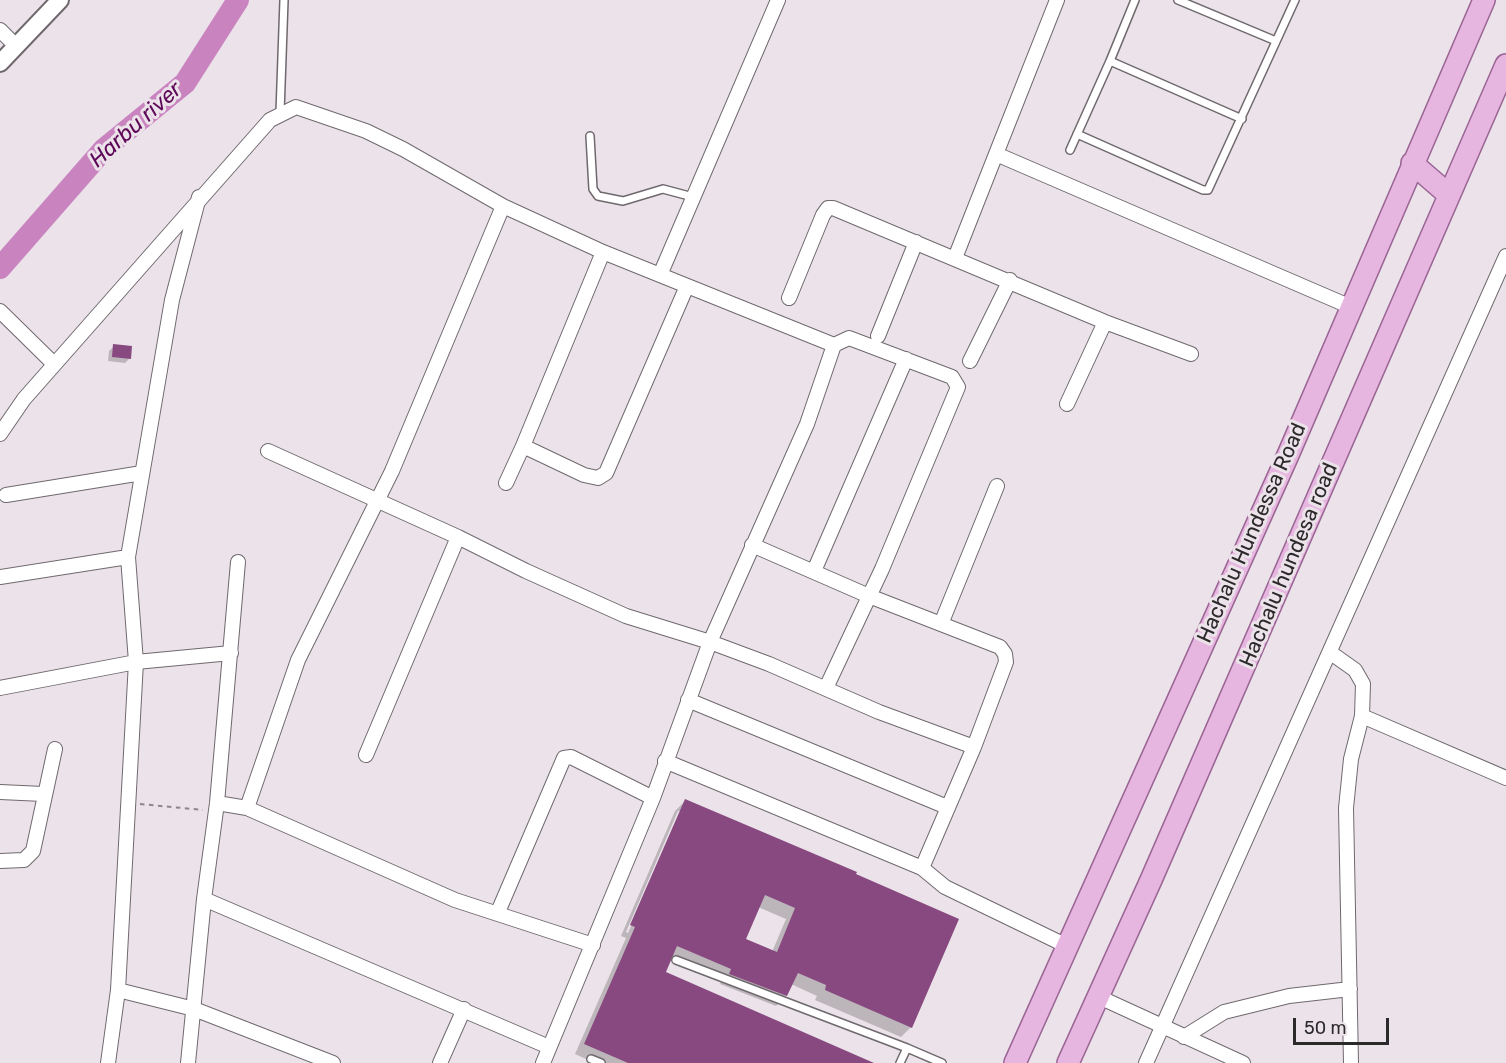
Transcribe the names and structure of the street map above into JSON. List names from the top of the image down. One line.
{"streets":{"main road":["Hachalu Hundessa Road","Hachalu hundesa road"]},"water":["Harbu river"],"scale_bar":"50 m"}
